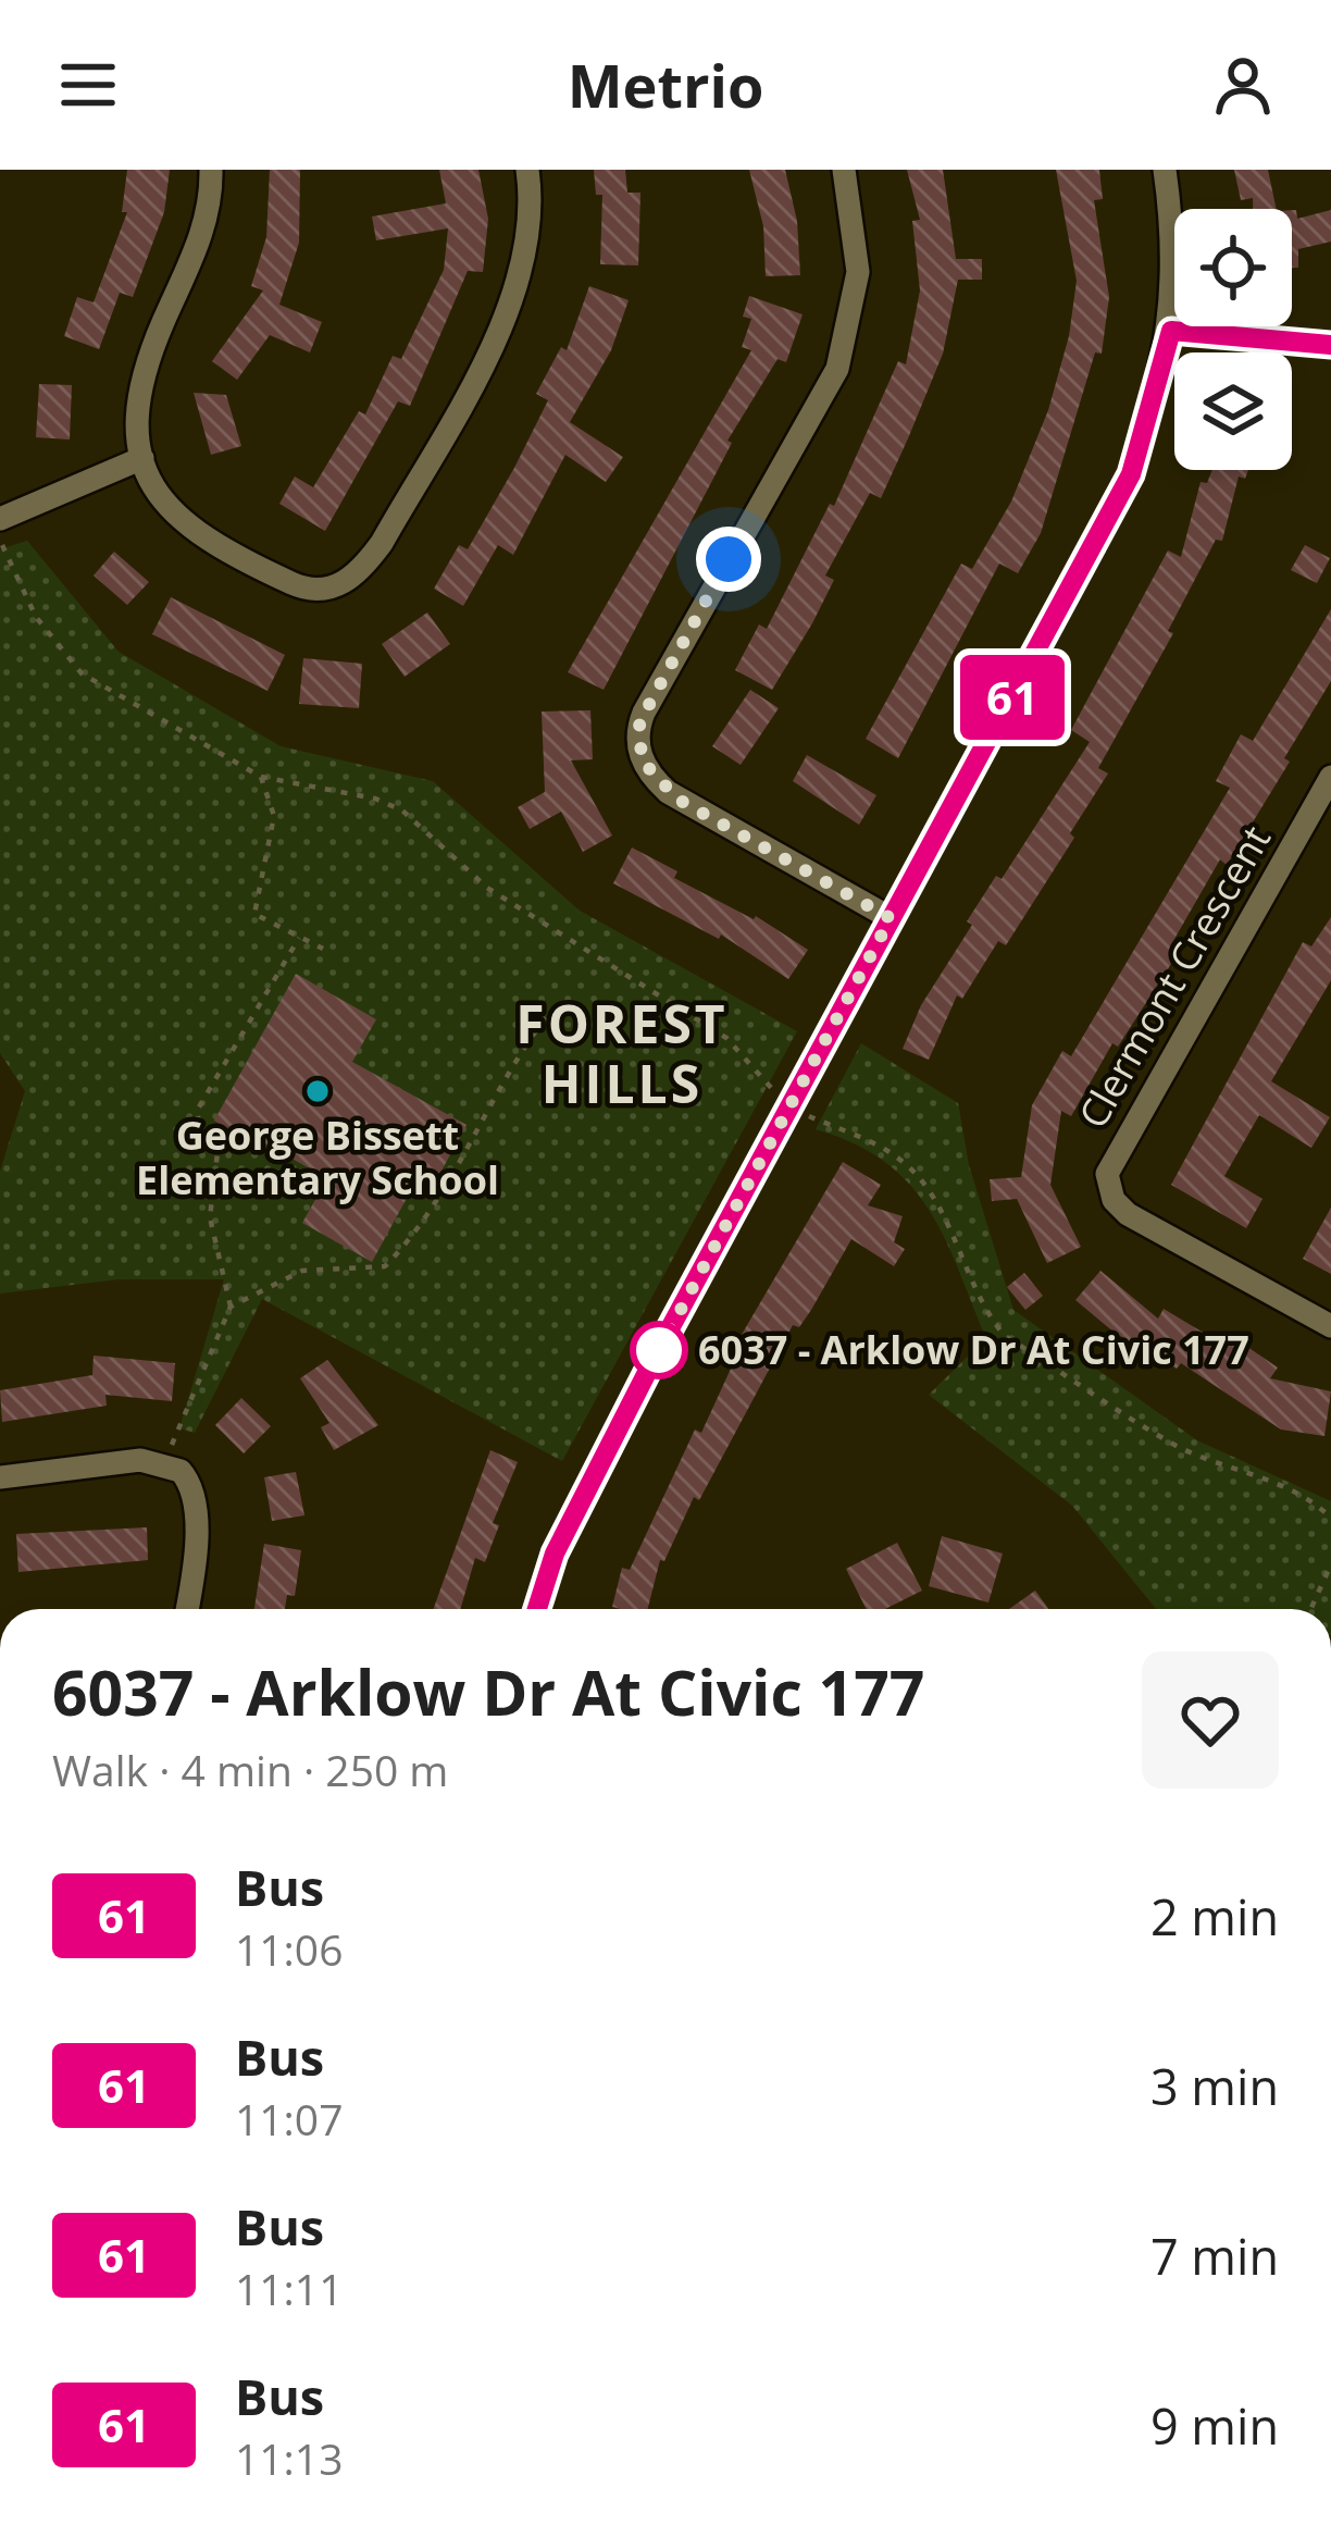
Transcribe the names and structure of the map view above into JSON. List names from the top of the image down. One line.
{"streets":{"street":["Clermont Crescent"]},"districts":["FOREST HILLS"],"places":["George Bissett Elementary School","6037 - Arklow Dr At Civic 177"],"lines":["bus line 61"],"page":{"header":"Metrio","on_map":"61","heading":["6037 - Arklow Dr At Civic 177","Walk · 4 min · 250 m"],"list":[{"mark":"61","name":"Bus","note":"11:06","value":"2 min"},{"mark":"61","name":"Bus","note":"11:07","value":"3 min"},{"mark":"61","name":"Bus","note":"11:11","value":"7 min"},{"mark":"61","name":"Bus","note":"11:13","value":"9 min"}]}}
